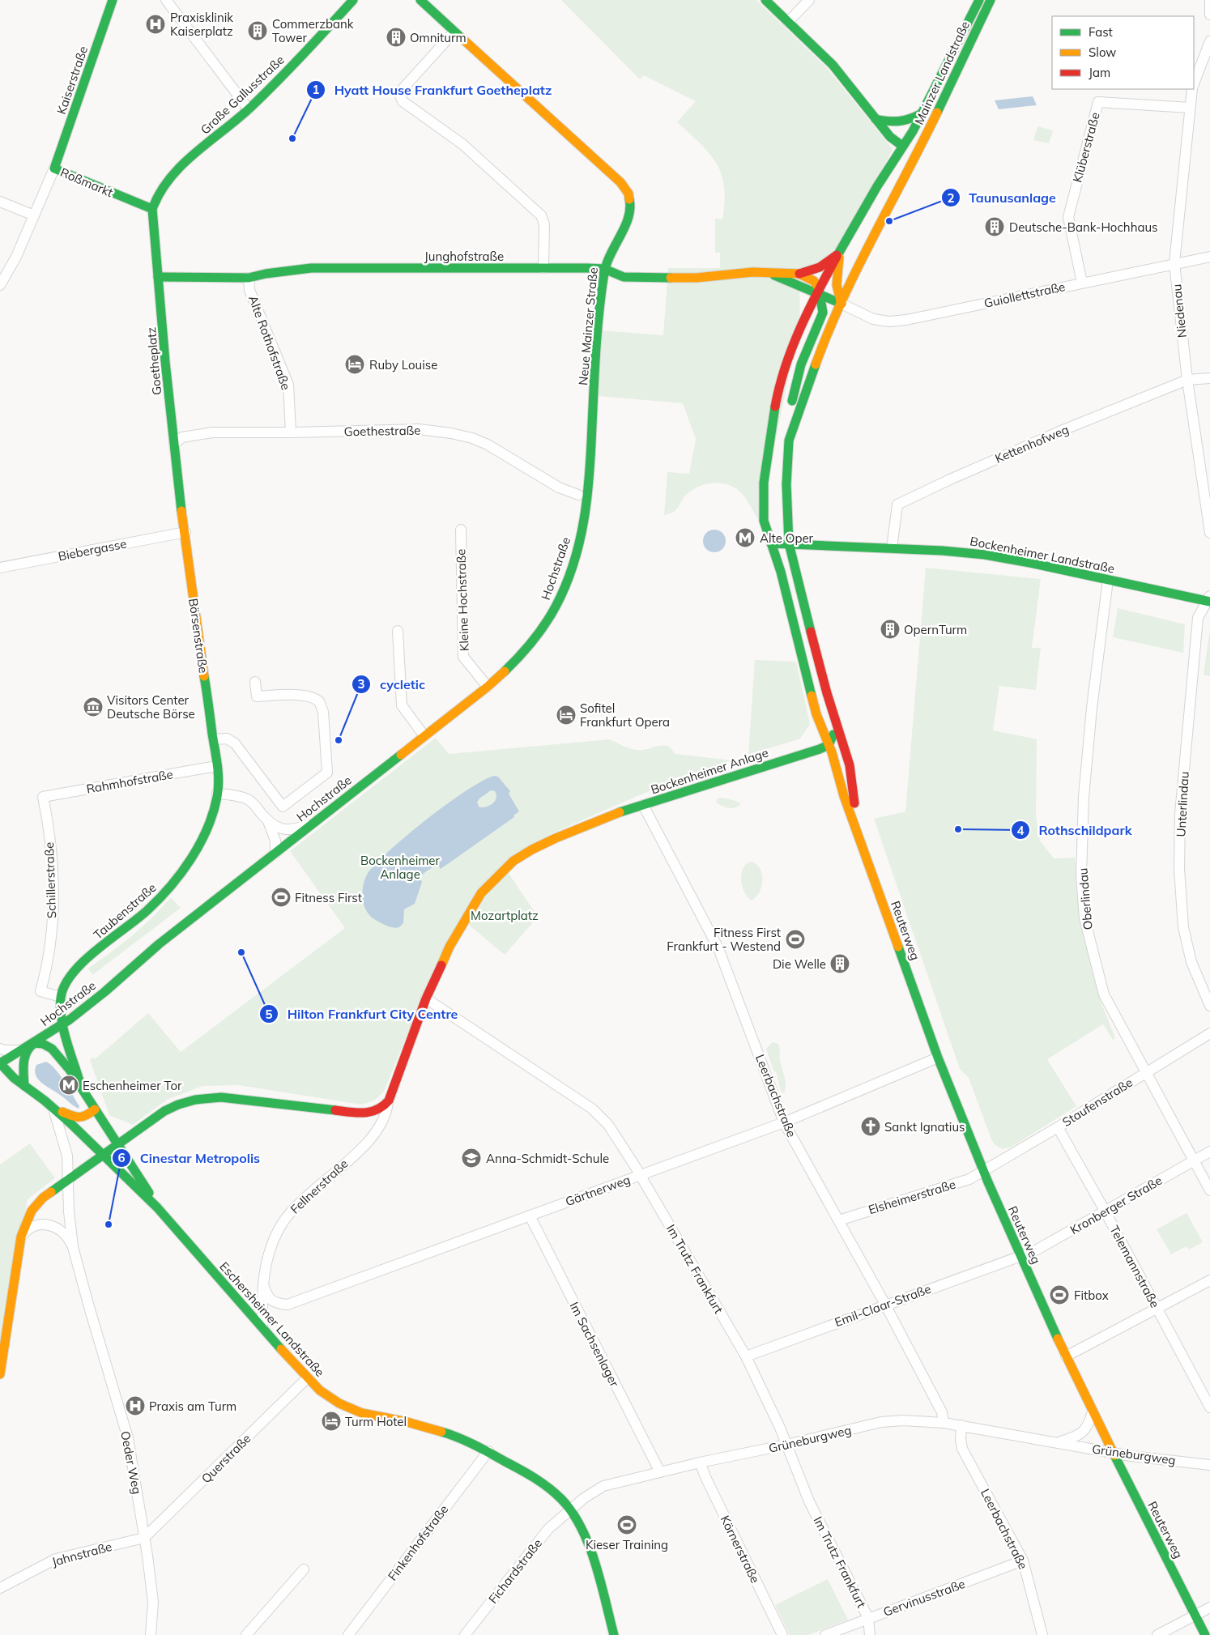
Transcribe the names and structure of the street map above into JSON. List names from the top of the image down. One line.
{"streets":{"main road":["Mainzer Landstraße","Kaiserstraße","Große Gallusstraße","Roßmarkt","Junghofstraße","Neue Mainzer Straße","Goetheplatz","Bockenheimer Landstraße","Hochstraße","Börsenstraße","Bockenheimer Anlage","Taubenstraße","Reuterweg","Eschersheimer Landstraße"],"street":["Klüberstraße","Guiollettstraße","Niedenau","Alte Rothofstraße","Goethestraße","Kettenhofweg","Biebergasse","Kleine Hochstraße","Rahmhofstraße","Unterlindau","Schillerstraße","Oberlindau","Leerbachstraße","Staufenstraße","Fellnerstraße","Gärtnerweg","Elsheimerstraße","Kronberger Straße","Telemannstraße","Im Trutz Frankfurt","Emil-Claar-Straße","Im Sachsenlager","Grüneburgweg","Querstraße","Oeder Weg","Finkenhofstraße","Körnerstraße","Jahnstraße","Fichardstraße","Gervinusstraße"]},"crossings":[["Mainzer Landstraße","Junghofstraße"],["Mainzer Landstraße","Guiollettstraße"],["Mainzer Landstraße","Bockenheimer Landstraße"],["Mainzer Landstraße","Bockenheimer Anlage"],["Mainzer Landstraße","Reuterweg"],["Kaiserstraße","Roßmarkt"],["Große Gallusstraße","Roßmarkt"],["Klüberstraße","Guiollettstraße"],["Klüberstraße","Niedenau"],["Junghofstraße","Neue Mainzer Straße"],["Junghofstraße","Alte Rothofstraße"],["Junghofstraße","Goetheplatz"],["Guiollettstraße","Niedenau"],["Niedenau","Kettenhofweg"],["Neue Mainzer Straße","Hochstraße"],["Alte Rothofstraße","Goethestraße"],["Goetheplatz","Goethestraße"],["Goetheplatz","Biebergasse"],["Goetheplatz","Börsenstraße"],["Kettenhofweg","Bockenheimer Landstraße"],["Biebergasse","Börsenstraße"],["Bockenheimer Landstraße","Unterlindau"],["Bockenheimer Landstraße","Oberlindau"],["Hochstraße","Kleine Hochstraße"],["Hochstraße","Taubenstraße"],["Börsenstraße","Rahmhofstraße"],["Börsenstraße","Taubenstraße"],["Bockenheimer Anlage","Reuterweg"],["Bockenheimer Anlage","Leerbachstraße"],["Bockenheimer Anlage","Fellnerstraße"],["Bockenheimer Anlage","Im Trutz Frankfurt"],["Rahmhofstraße","Schillerstraße"],["Rahmhofstraße","Taubenstraße"],["Schillerstraße","Taubenstraße"],["Oberlindau","Staufenstraße"],["Oberlindau","Kronberger Straße"],["Reuterweg","Staufenstraße"],["Reuterweg","Gärtnerweg"],["Reuterweg","Elsheimerstraße"],["Reuterweg","Kronberger Straße"],["Reuterweg","Emil-Claar-Straße"],["Reuterweg","Grüneburgweg"],["Leerbachstraße","Gärtnerweg"],["Leerbachstraße","Elsheimerstraße"],["Leerbachstraße","Emil-Claar-Straße"],["Leerbachstraße","Grüneburgweg"],["Leerbachstraße","Gervinusstraße"],["Staufenstraße","Elsheimerstraße"],["Staufenstraße","Telemannstraße"],["Fellnerstraße","Gärtnerweg"],["Fellnerstraße","Eschersheimer Landstraße"],["Gärtnerweg","Im Trutz Frankfurt"],["Gärtnerweg","Im Sachsenlager"],["Kronberger Straße","Telemannstraße"],["Kronberger Straße","Emil-Claar-Straße"],["Im Trutz Frankfurt","Emil-Claar-Straße"],["Im Trutz Frankfurt","Grüneburgweg"],["Im Trutz Frankfurt","Gervinusstraße"],["Eschersheimer Landstraße","Grüneburgweg"],["Eschersheimer Landstraße","Querstraße"],["Eschersheimer Landstraße","Finkenhofstraße"],["Eschersheimer Landstraße","Fichardstraße"],["Im Sachsenlager","Grüneburgweg"],["Grüneburgweg","Körnerstraße"],["Grüneburgweg","Fichardstraße"],["Querstraße","Oeder Weg"],["Querstraße","Jahnstraße"],["Oeder Weg","Jahnstraße"]],"parks":["Bockenheimer Anlage","Mozartplatz"],"places":{"hospital":["Praxisklinik Kaiserplatz","Praxis am Turm"],"building":["Commerzbank Tower","Omniturm","Deutsche-Bank-Hochhaus","OpernTurm","Die Welle"],"other":["Hyatt House Frankfurt Goetheplatz","Taunusanlage","cycletic","Rothschildpark","Hilton Frankfurt City Centre","Cinestar Metropolis"],"hotel":["Ruby Louise","Sofitel Frankfurt Opera","Turm Hotel"],"metro station":["Alte Oper","Eschenheimer Tor"],"museum":["Visitors Center Deutsche Börse"],"sports":["Fitness First","Fitness First Frankfurt - Westend","Fitbox","Kieser Training"],"church":["Sankt Ignatius"],"school or university":["Anna-Schmidt-Schule"]},"legend":["Fast","Slow","Jam"]}
